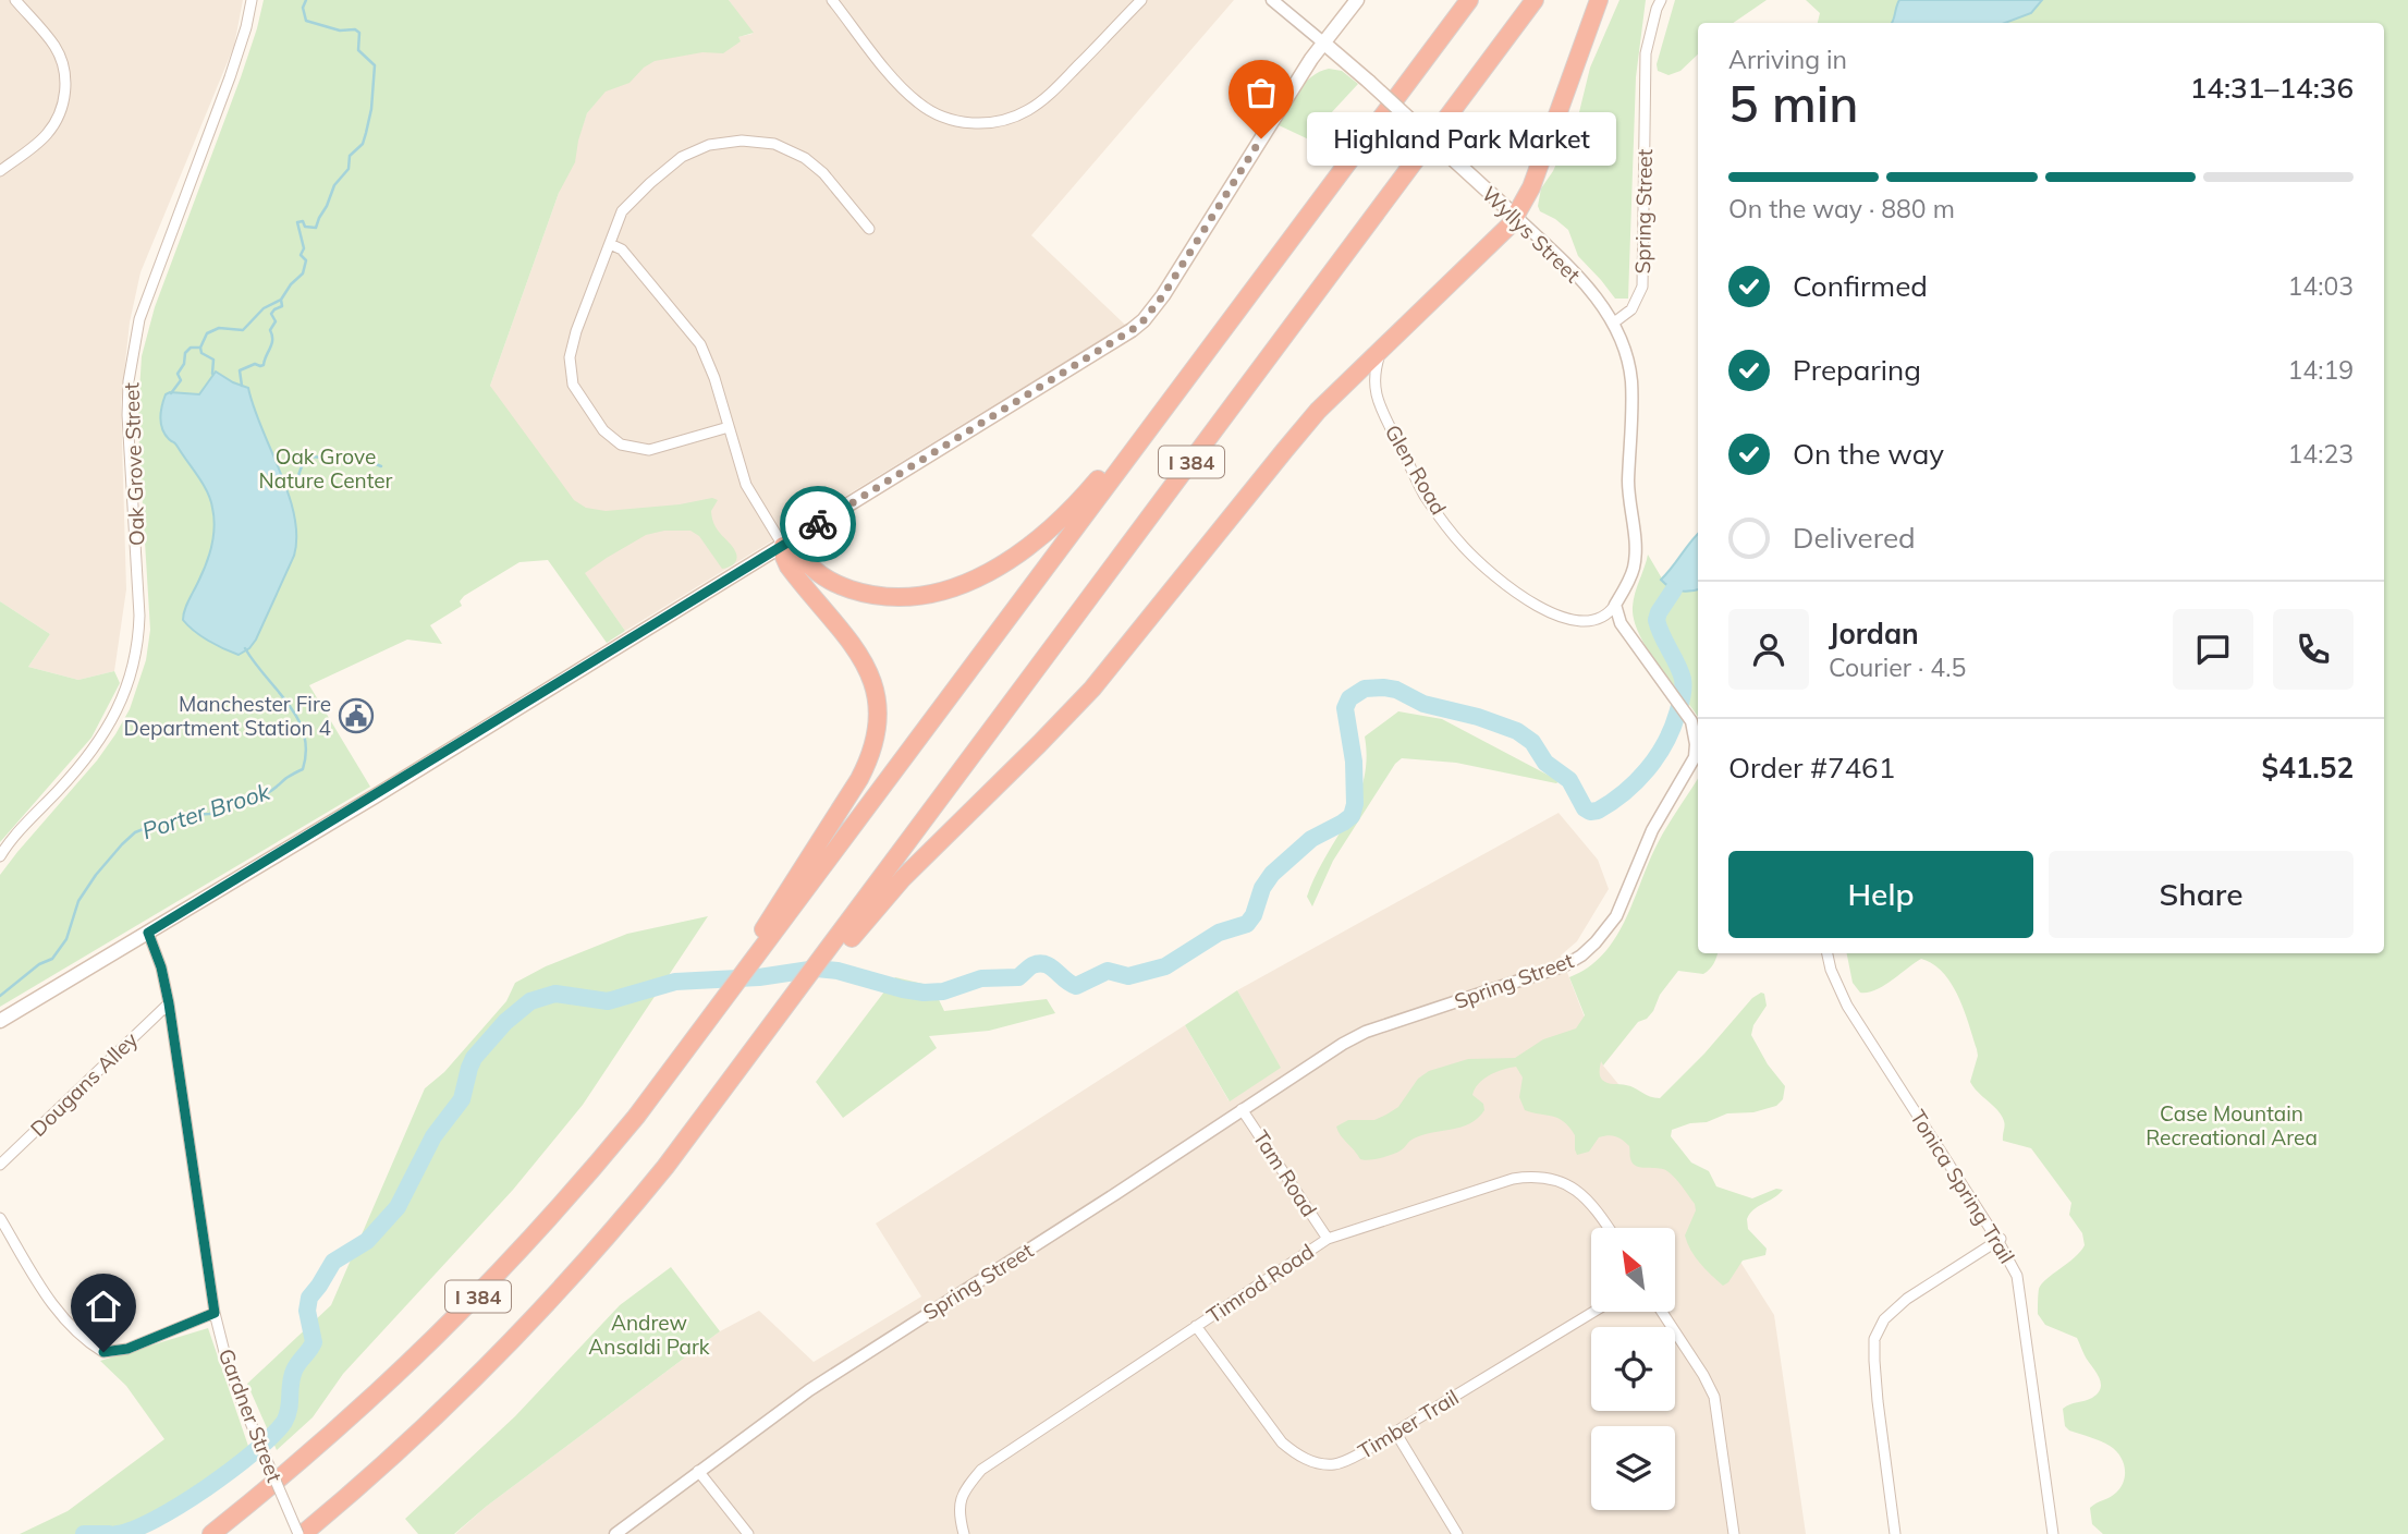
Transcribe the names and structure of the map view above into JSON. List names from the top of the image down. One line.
{"streets":{"highway":["I 384"],"main road":["Wyllys Street"],"street":["Spring Street","Oak Grove Street","Glen Road","Dougans Alley","Tam Road","Tonica Spring Trail","Timrod Road","Gardner Street","Timber Trail"]},"crossings":[["Spring Street","Wyllys Street"],["Spring Street","Glen Road"],["Spring Street","Tam Road"],["I 384","Gardner Street"],["Dougans Alley","Gardner Street"],["Tam Road","Timrod Road"],["Timrod Road","Timber Trail"]],"water":["Porter Brook"],"parks":["Oak Grove Nature Center","Case Mountain Recreational Area","Andrew Ansaldi Park"],"places":{"other":["Highland Park Market"],"public building":["Manchester Fire Department Station 4"]},"north":"top left","page":{"heading":["5 min","Arriving in","14:31–14:36"],"panel":["Jordan","Courier · 4.5","Order #7461","$41.52"],"bubble":"Highland Park Market","bar":"On the way · 880 m","list":[["Confirmed","14:03"],["Preparing","14:19"],["On the way","14:23"],"Delivered"],"buttons":["Help","Share"]}}
